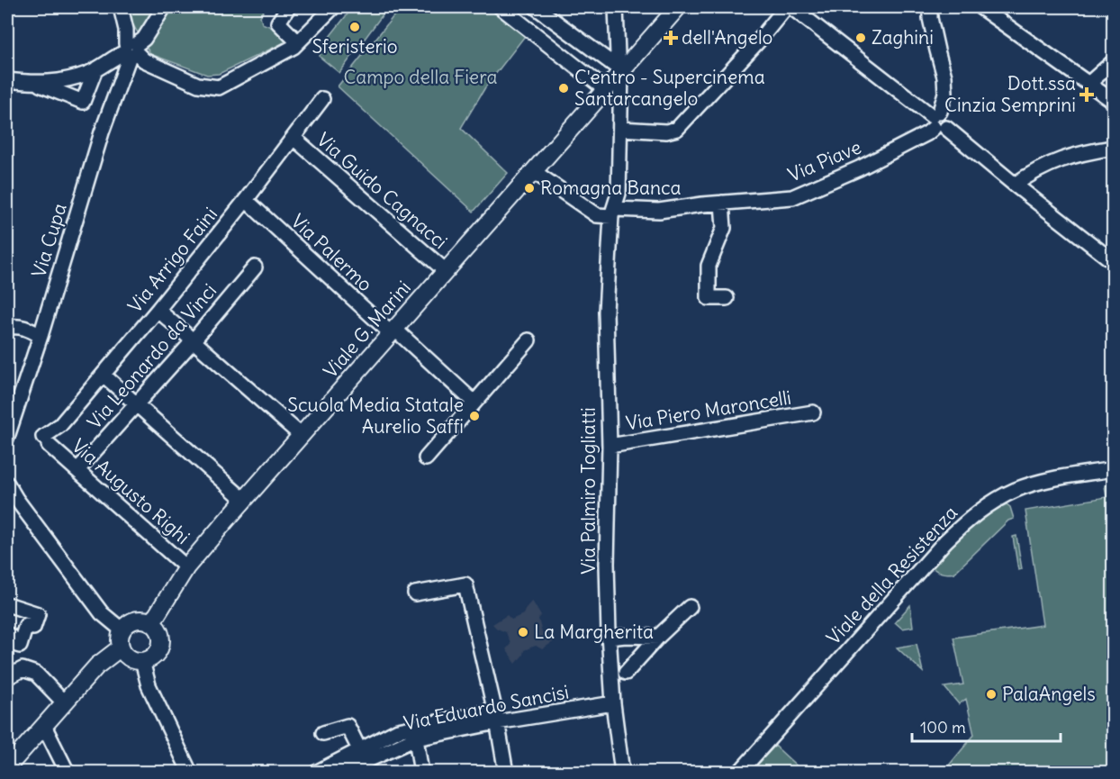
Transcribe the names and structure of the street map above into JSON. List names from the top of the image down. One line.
{"streets":{"main road":["Viale G. Marini"],"street":["Via Piave","Via Guido Cagnacci","Via Cupa","Via Palermo","Via Arrigo Faini","Via Leonardo da Vinci","Via Piero Maroncelli","Via Palmiro Togliatti","Via Augusto Righi","Viale della Resistenza","Via Eduardo Sancisi"]},"crossings":[["Via Piave","Viale G. Marini"],["Via Piave","Via Palmiro Togliatti"],["Via Guido Cagnacci","Via Arrigo Faini"],["Via Guido Cagnacci","Viale G. Marini"],["Via Palermo","Via Arrigo Faini"],["Via Palermo","Viale G. Marini"],["Via Arrigo Faini","Via Augusto Righi"],["Viale G. Marini","Via Palmiro Togliatti"],["Viale G. Marini","Via Augusto Righi"],["Via Leonardo da Vinci","Via Augusto Righi"],["Via Piero Maroncelli","Via Palmiro Togliatti"],["Via Palmiro Togliatti","Via Eduardo Sancisi"]],"parks":["Campo della Fiera"],"places":{"other":["Sferisterio","Zaghini","C'entro - Supercinema Santarcangelo","Romagna Banca","Scuola Media Statale Aurelio Saffi","La Margherita","PalaAngels"],"health":["dell'Angelo","Dott.ssa Cinzia Semprini"]},"scale_bar":"100 m"}
